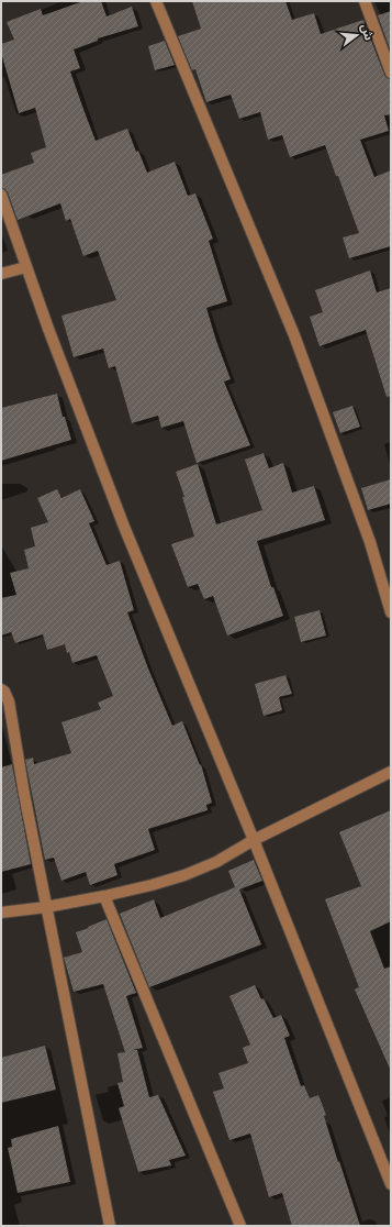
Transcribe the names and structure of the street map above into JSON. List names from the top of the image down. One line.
{"north":"right"}
